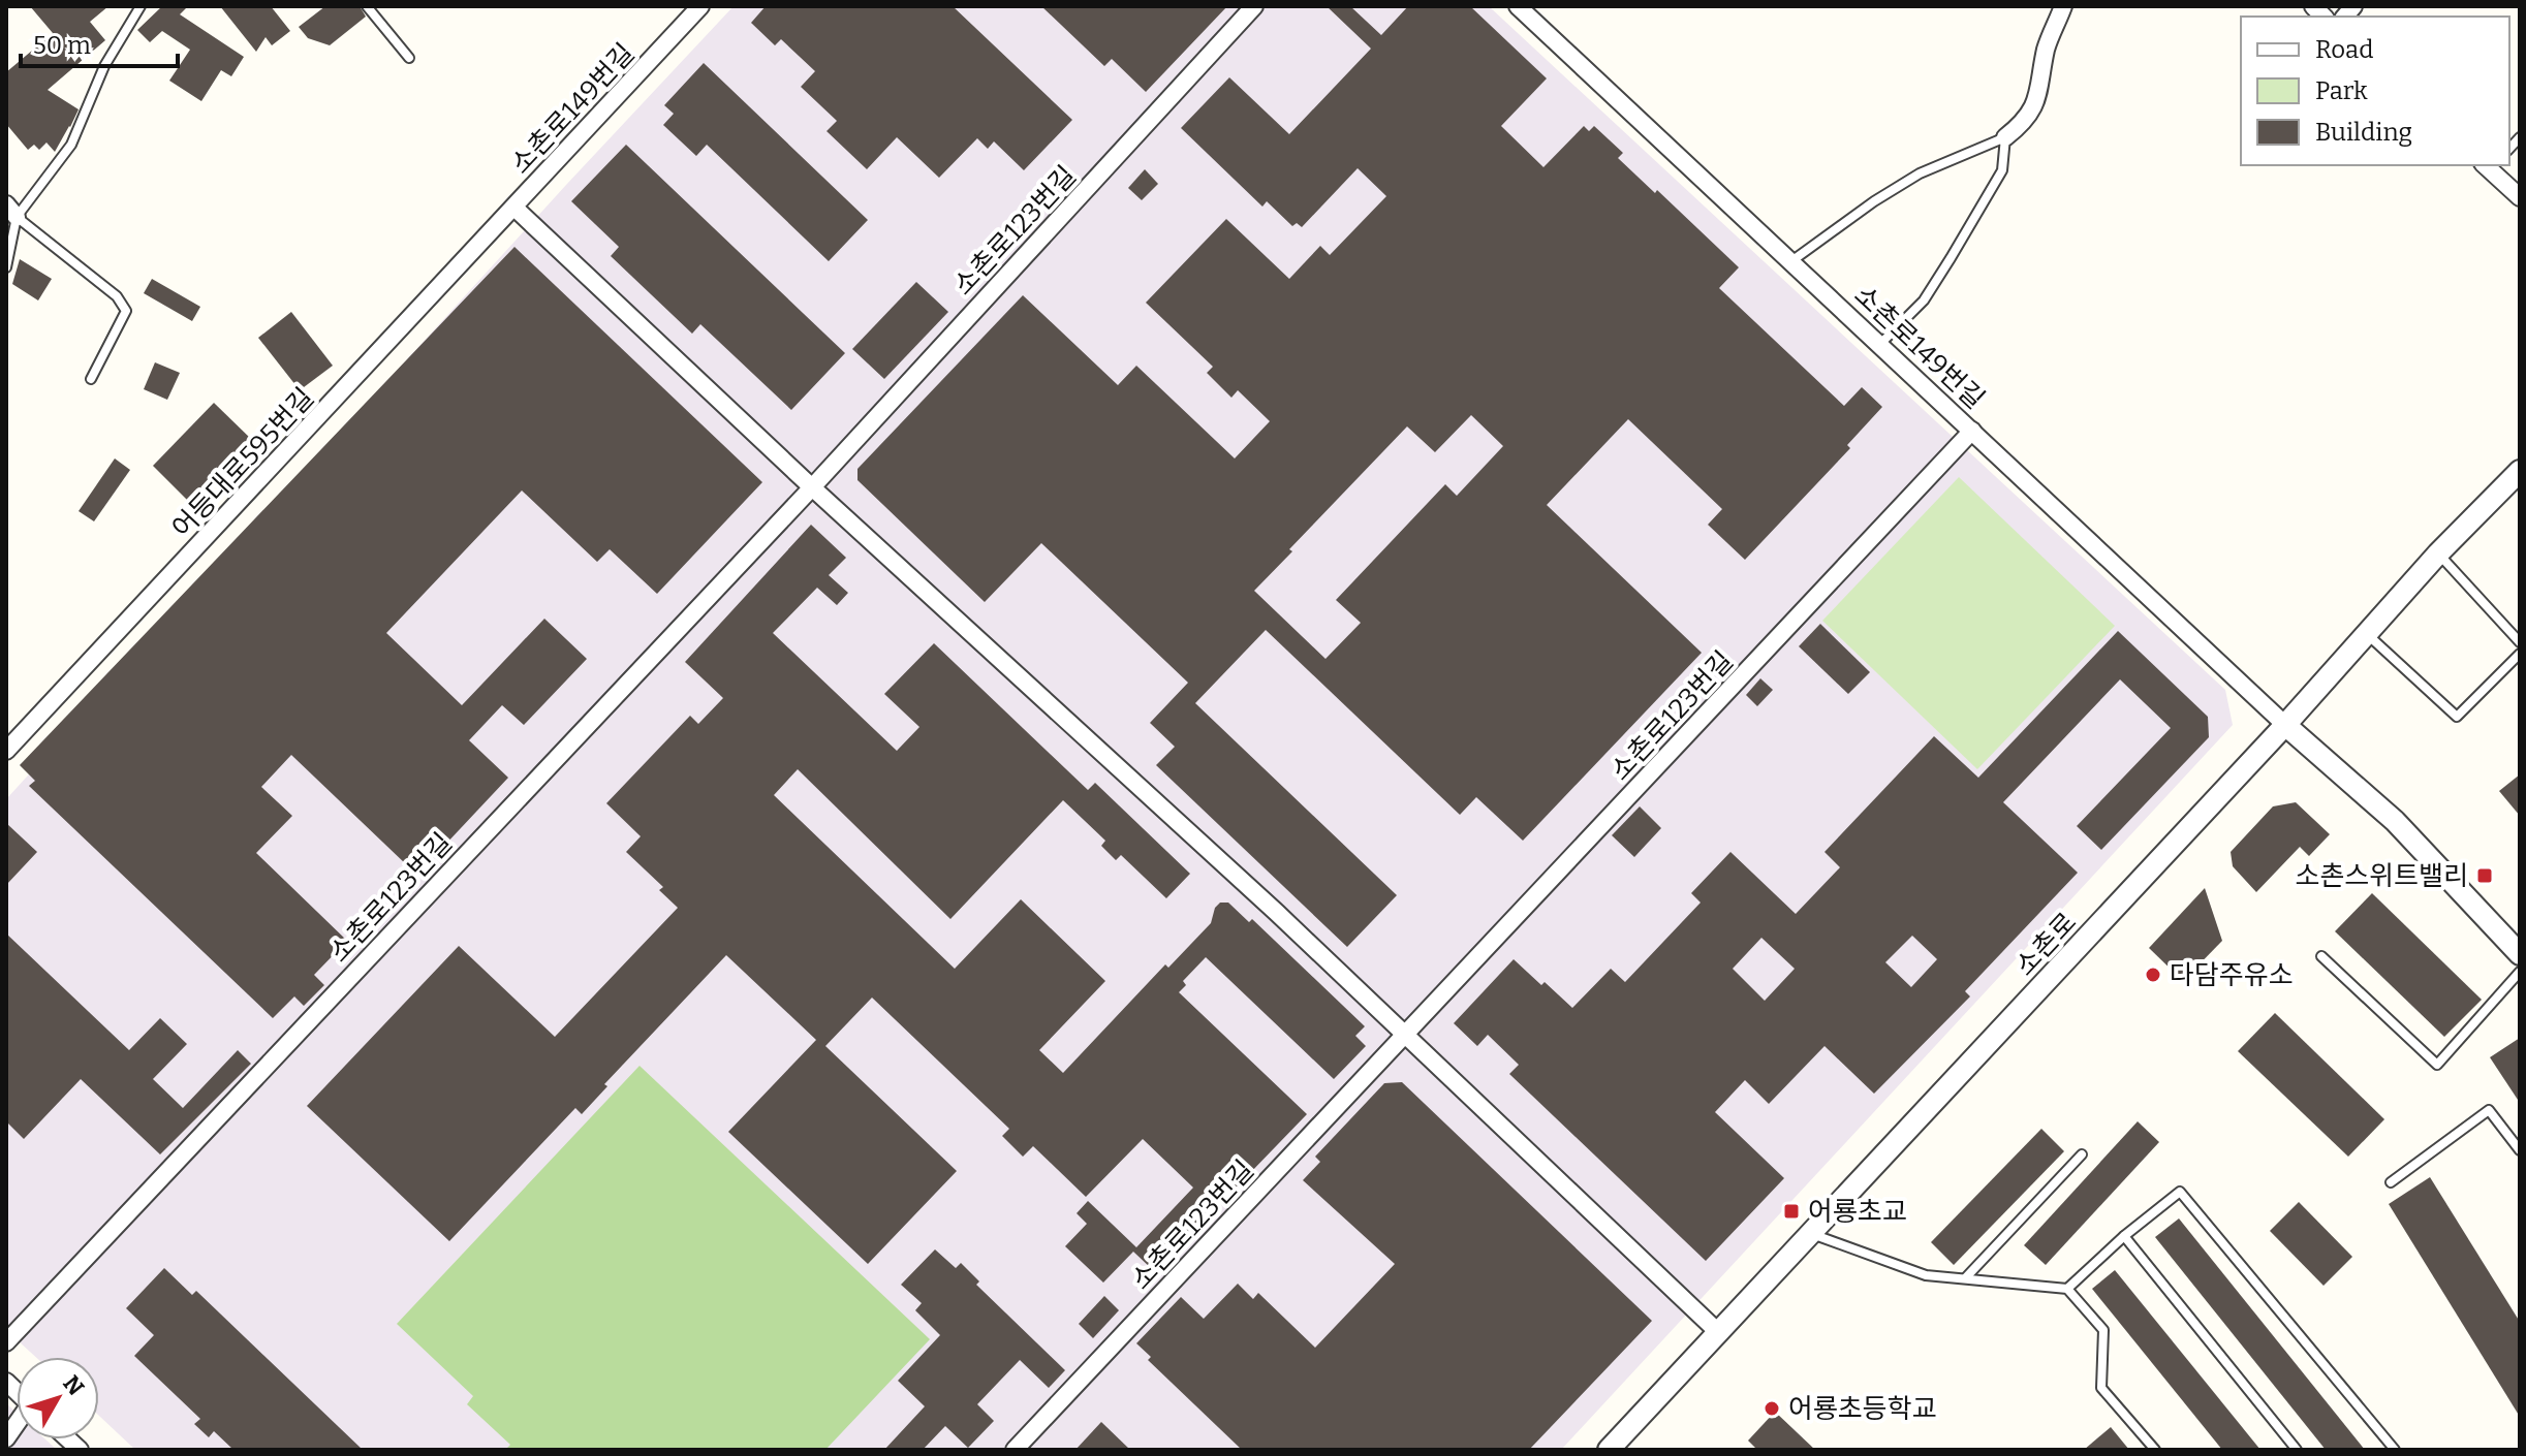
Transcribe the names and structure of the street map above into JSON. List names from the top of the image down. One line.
{"streets":{"street":["소촌로149번길","소촌로123번길","어등대로595번길","소촌로"]},"crossings":[["소촌로149번길","소촌로123번길"],["소촌로149번길","어등대로595번길"],["소촌로149번길","소촌로"]],"places":{"transit":["소촌스위트밸리","어룡초교"],"other":["다담주유소","어룡초등학교"]},"legend":["Road","Park","Building"],"scale_bar":"50 m","north":"top right"}
